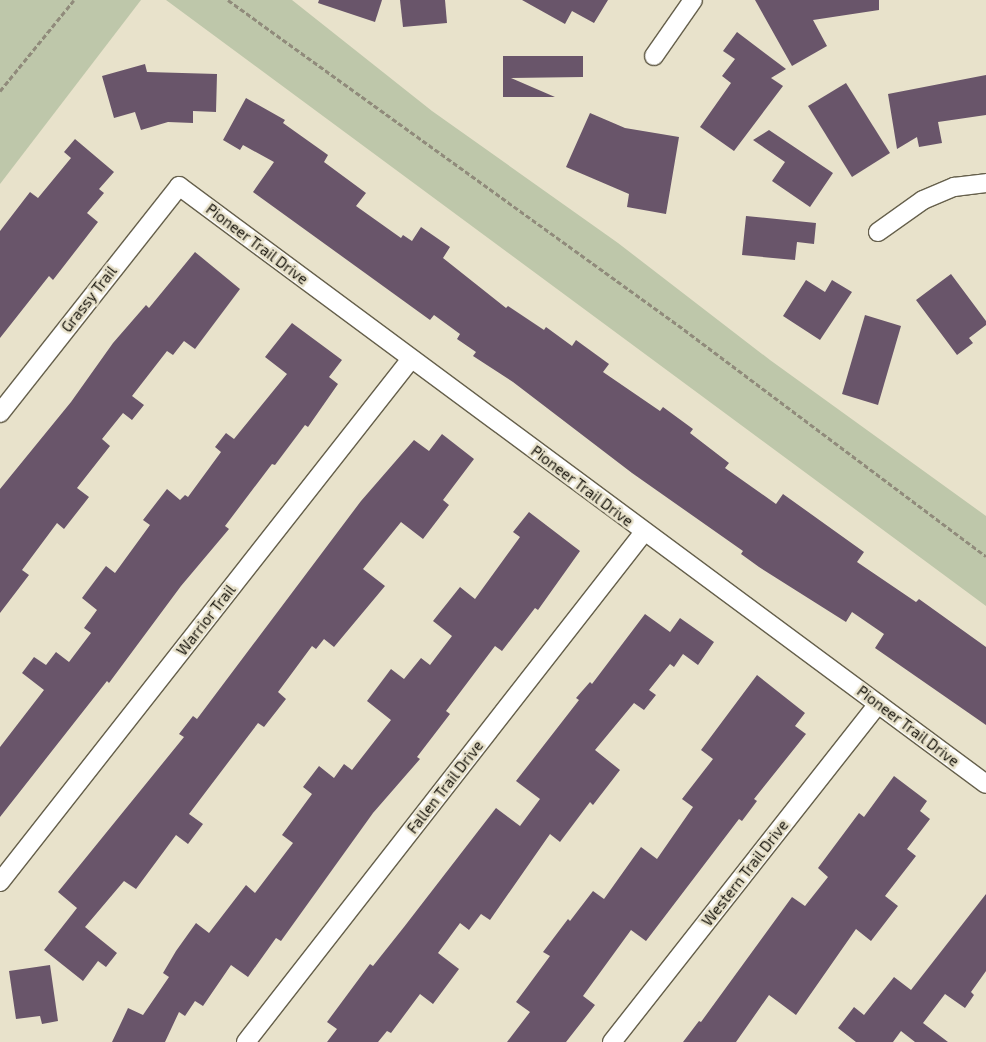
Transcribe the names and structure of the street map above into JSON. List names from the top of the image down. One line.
{"streets":{"street":["Pioneer Trail Drive","Grassy Trail","Warrior Trail","Fallen Trail Drive","Western Trail Drive"]},"crossings":[["Pioneer Trail Drive","Grassy Trail"],["Pioneer Trail Drive","Warrior Trail"],["Pioneer Trail Drive","Fallen Trail Drive"],["Pioneer Trail Drive","Western Trail Drive"]]}
